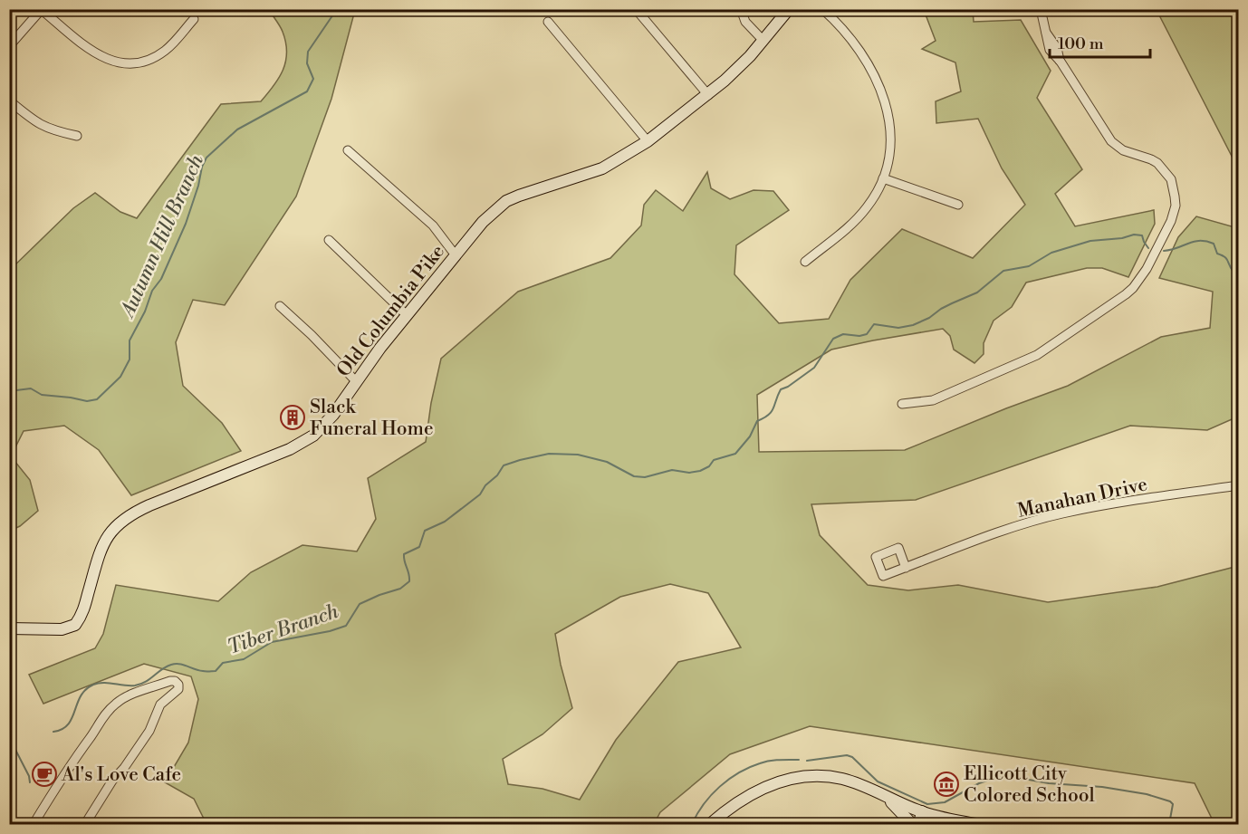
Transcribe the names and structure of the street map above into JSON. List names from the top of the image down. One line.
{"streets":{"street":["Old Columbia Pike","Manahan Drive"]},"water":["Autumn Hill Branch","Tiber Branch"],"places":{"building":["Slack Funeral Home"],"cafe":["Al's Love Cafe"],"museum":["Ellicott City Colored School"]},"scale_bar":"100 m"}
